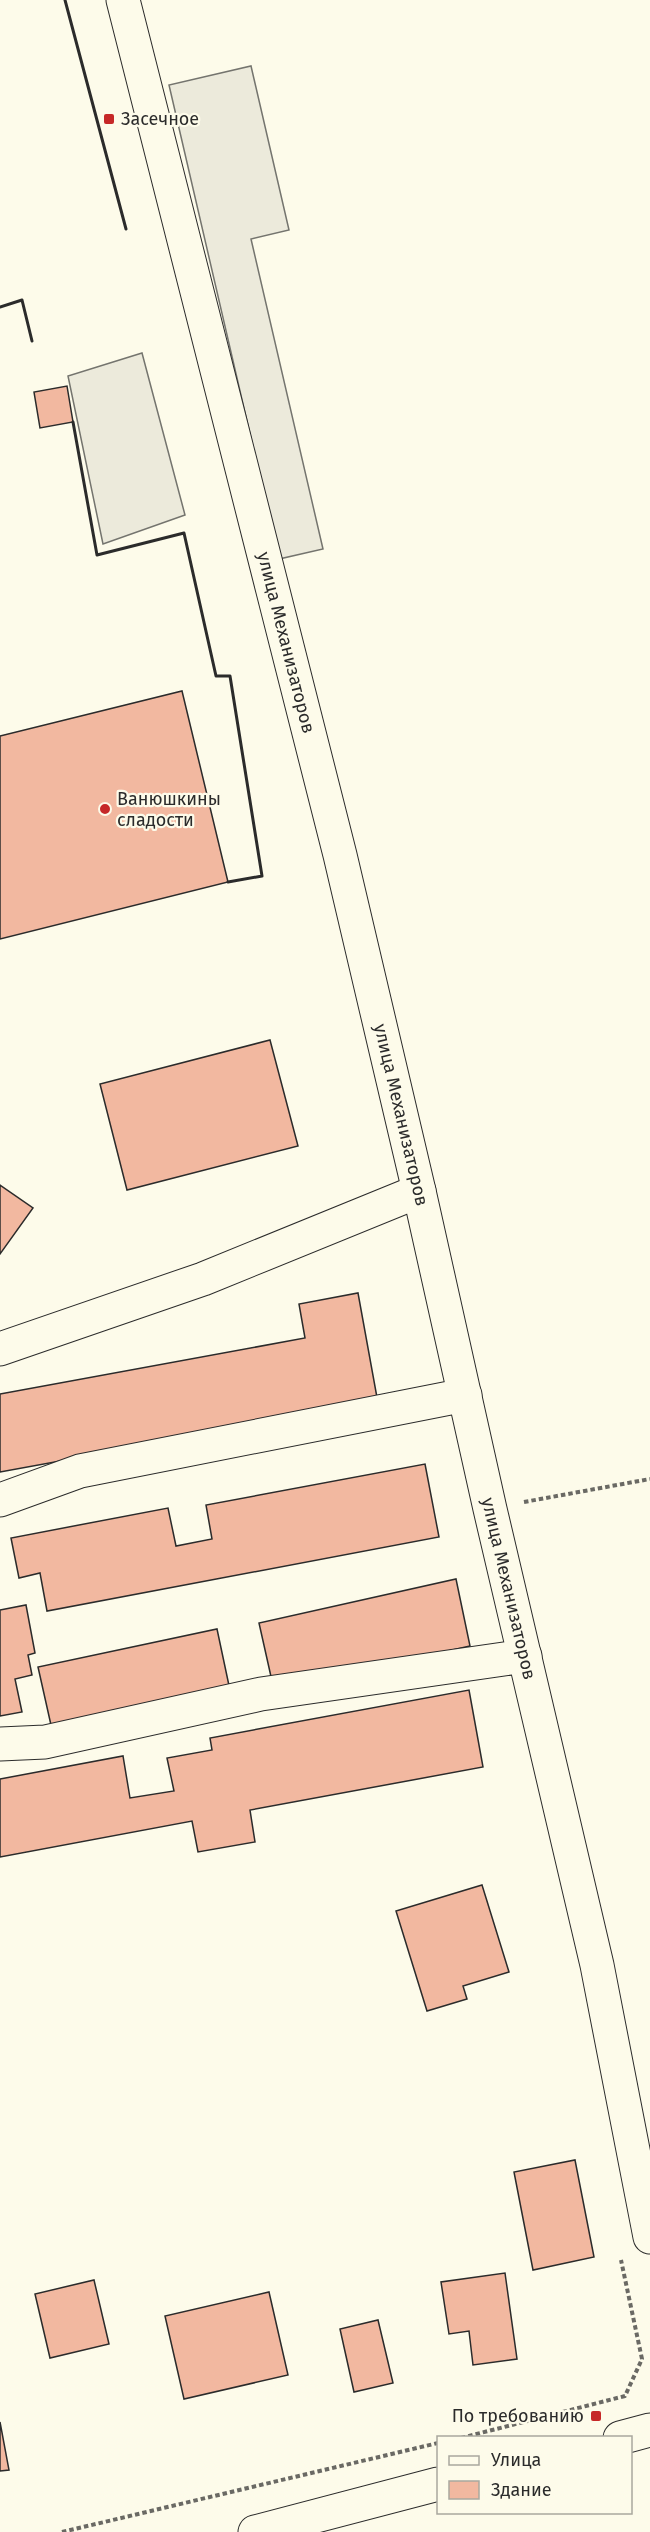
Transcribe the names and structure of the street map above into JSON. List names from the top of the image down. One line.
{"streets":{"street":["улица Механизаторов"]},"places":{"transit":["Засечное","По требованию"],"other":["Ванюшкины сладости"]},"legend":["Улица","Здание"]}
